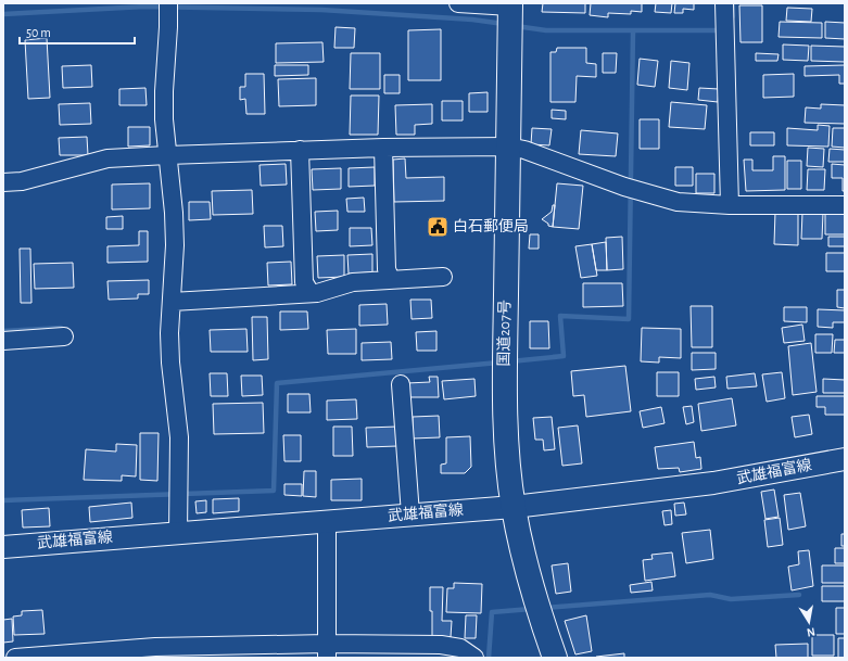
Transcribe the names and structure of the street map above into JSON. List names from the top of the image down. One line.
{"streets":{"highway":["国道207号"],"main road":["武雄福富線"]},"crossings":[["国道207号","武雄福富線"]],"places":{"public building":["白石郵便局"]},"scale_bar":"50 m","north":"bottom"}
